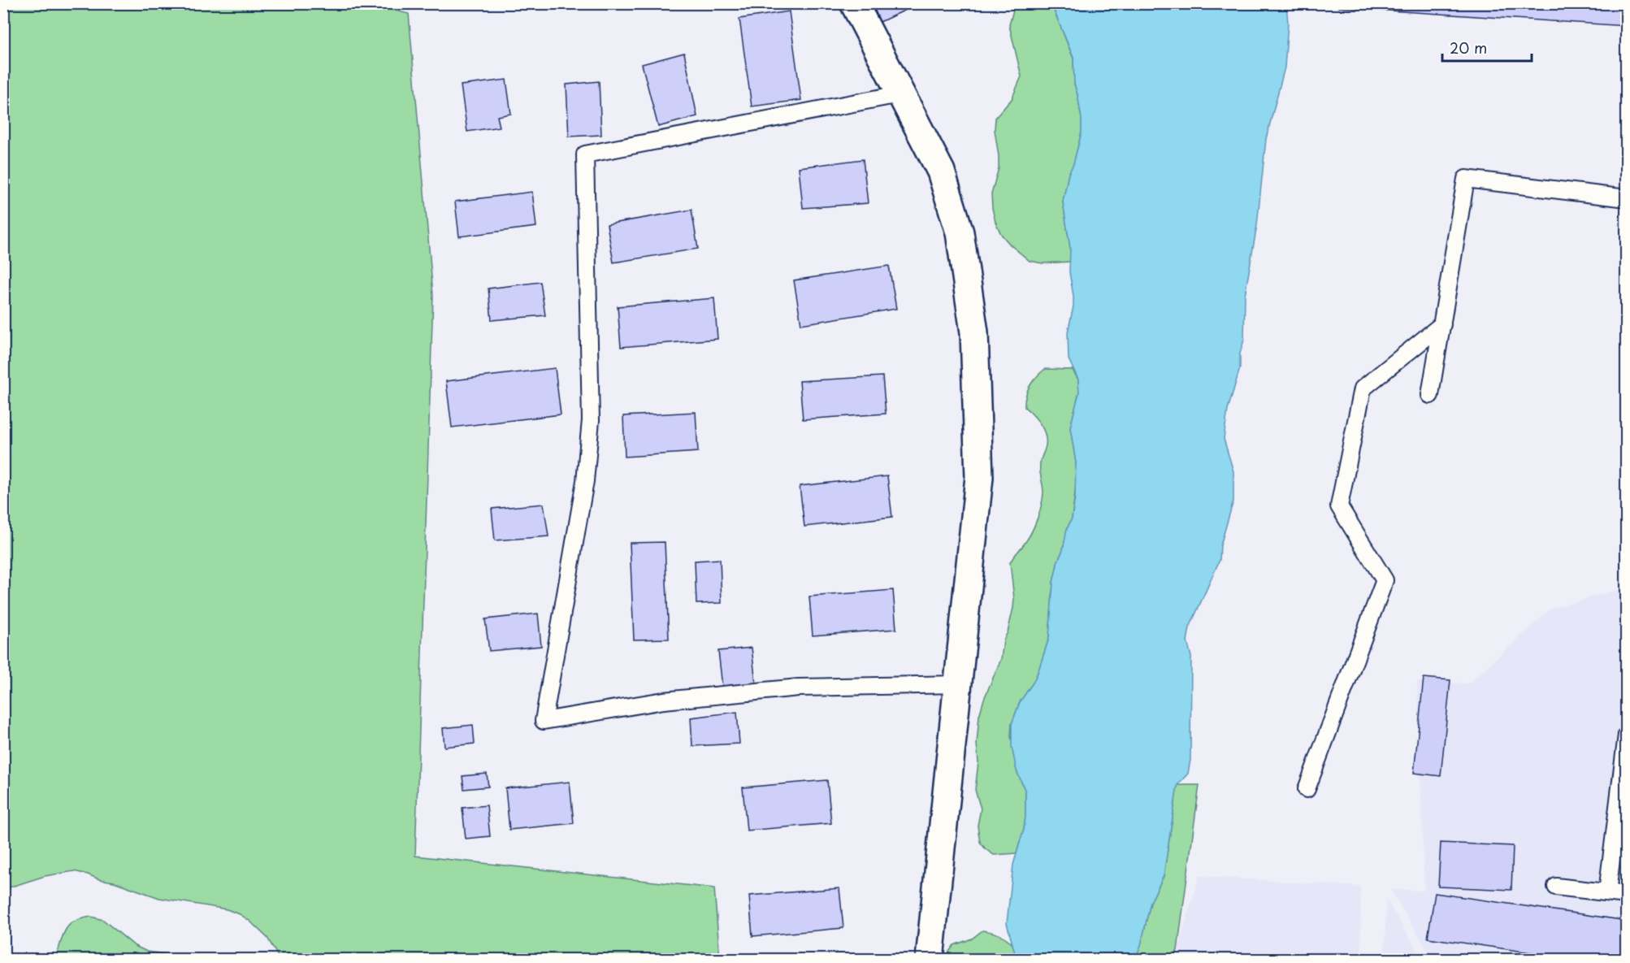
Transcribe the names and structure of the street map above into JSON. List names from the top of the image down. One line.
{"scale_bar":"20 m"}
